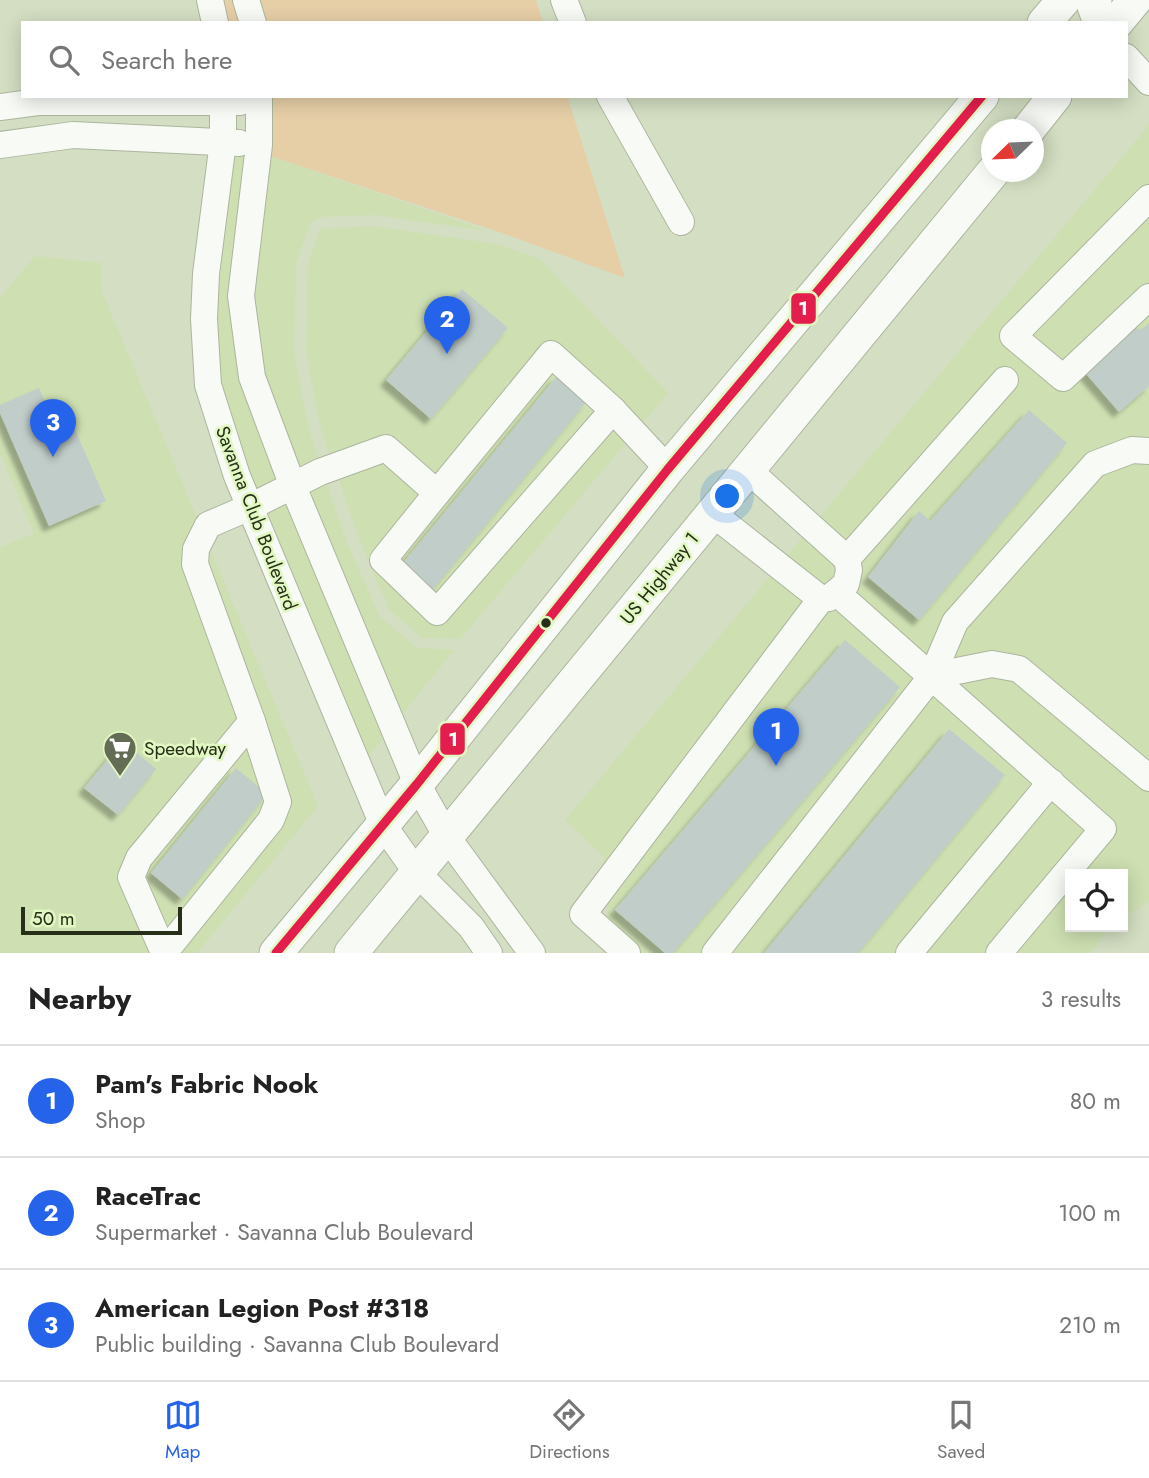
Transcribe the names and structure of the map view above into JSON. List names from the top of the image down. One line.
{"streets":{"main road":["US Highway 1"],"street":["Savanna Club Boulevard"]},"crossings":[["Savanna Club Boulevard","US Highway 1"]],"places":{"supermarket":["Speedway"]},"lines":["transit line 1"],"scale_bar":"50 m","north":"bottom left","page":{"search":"Search here","pins":["2","3","1"],"scale":"50 m","heading":["Nearby","3 results"],"list":[{"mark":"1","name":"Pam's Fabric Nook","note":"Shop","value":"80 m"},{"mark":"2","name":"RaceTrac","note":"Supermarket · Savanna Club Boulevard","value":"100 m"},{"mark":"3","name":"American Legion Post #318","note":"Public building · Savanna Club Boulevard","value":"210 m"}],"nav":["Map","Directions","Saved"]}}
